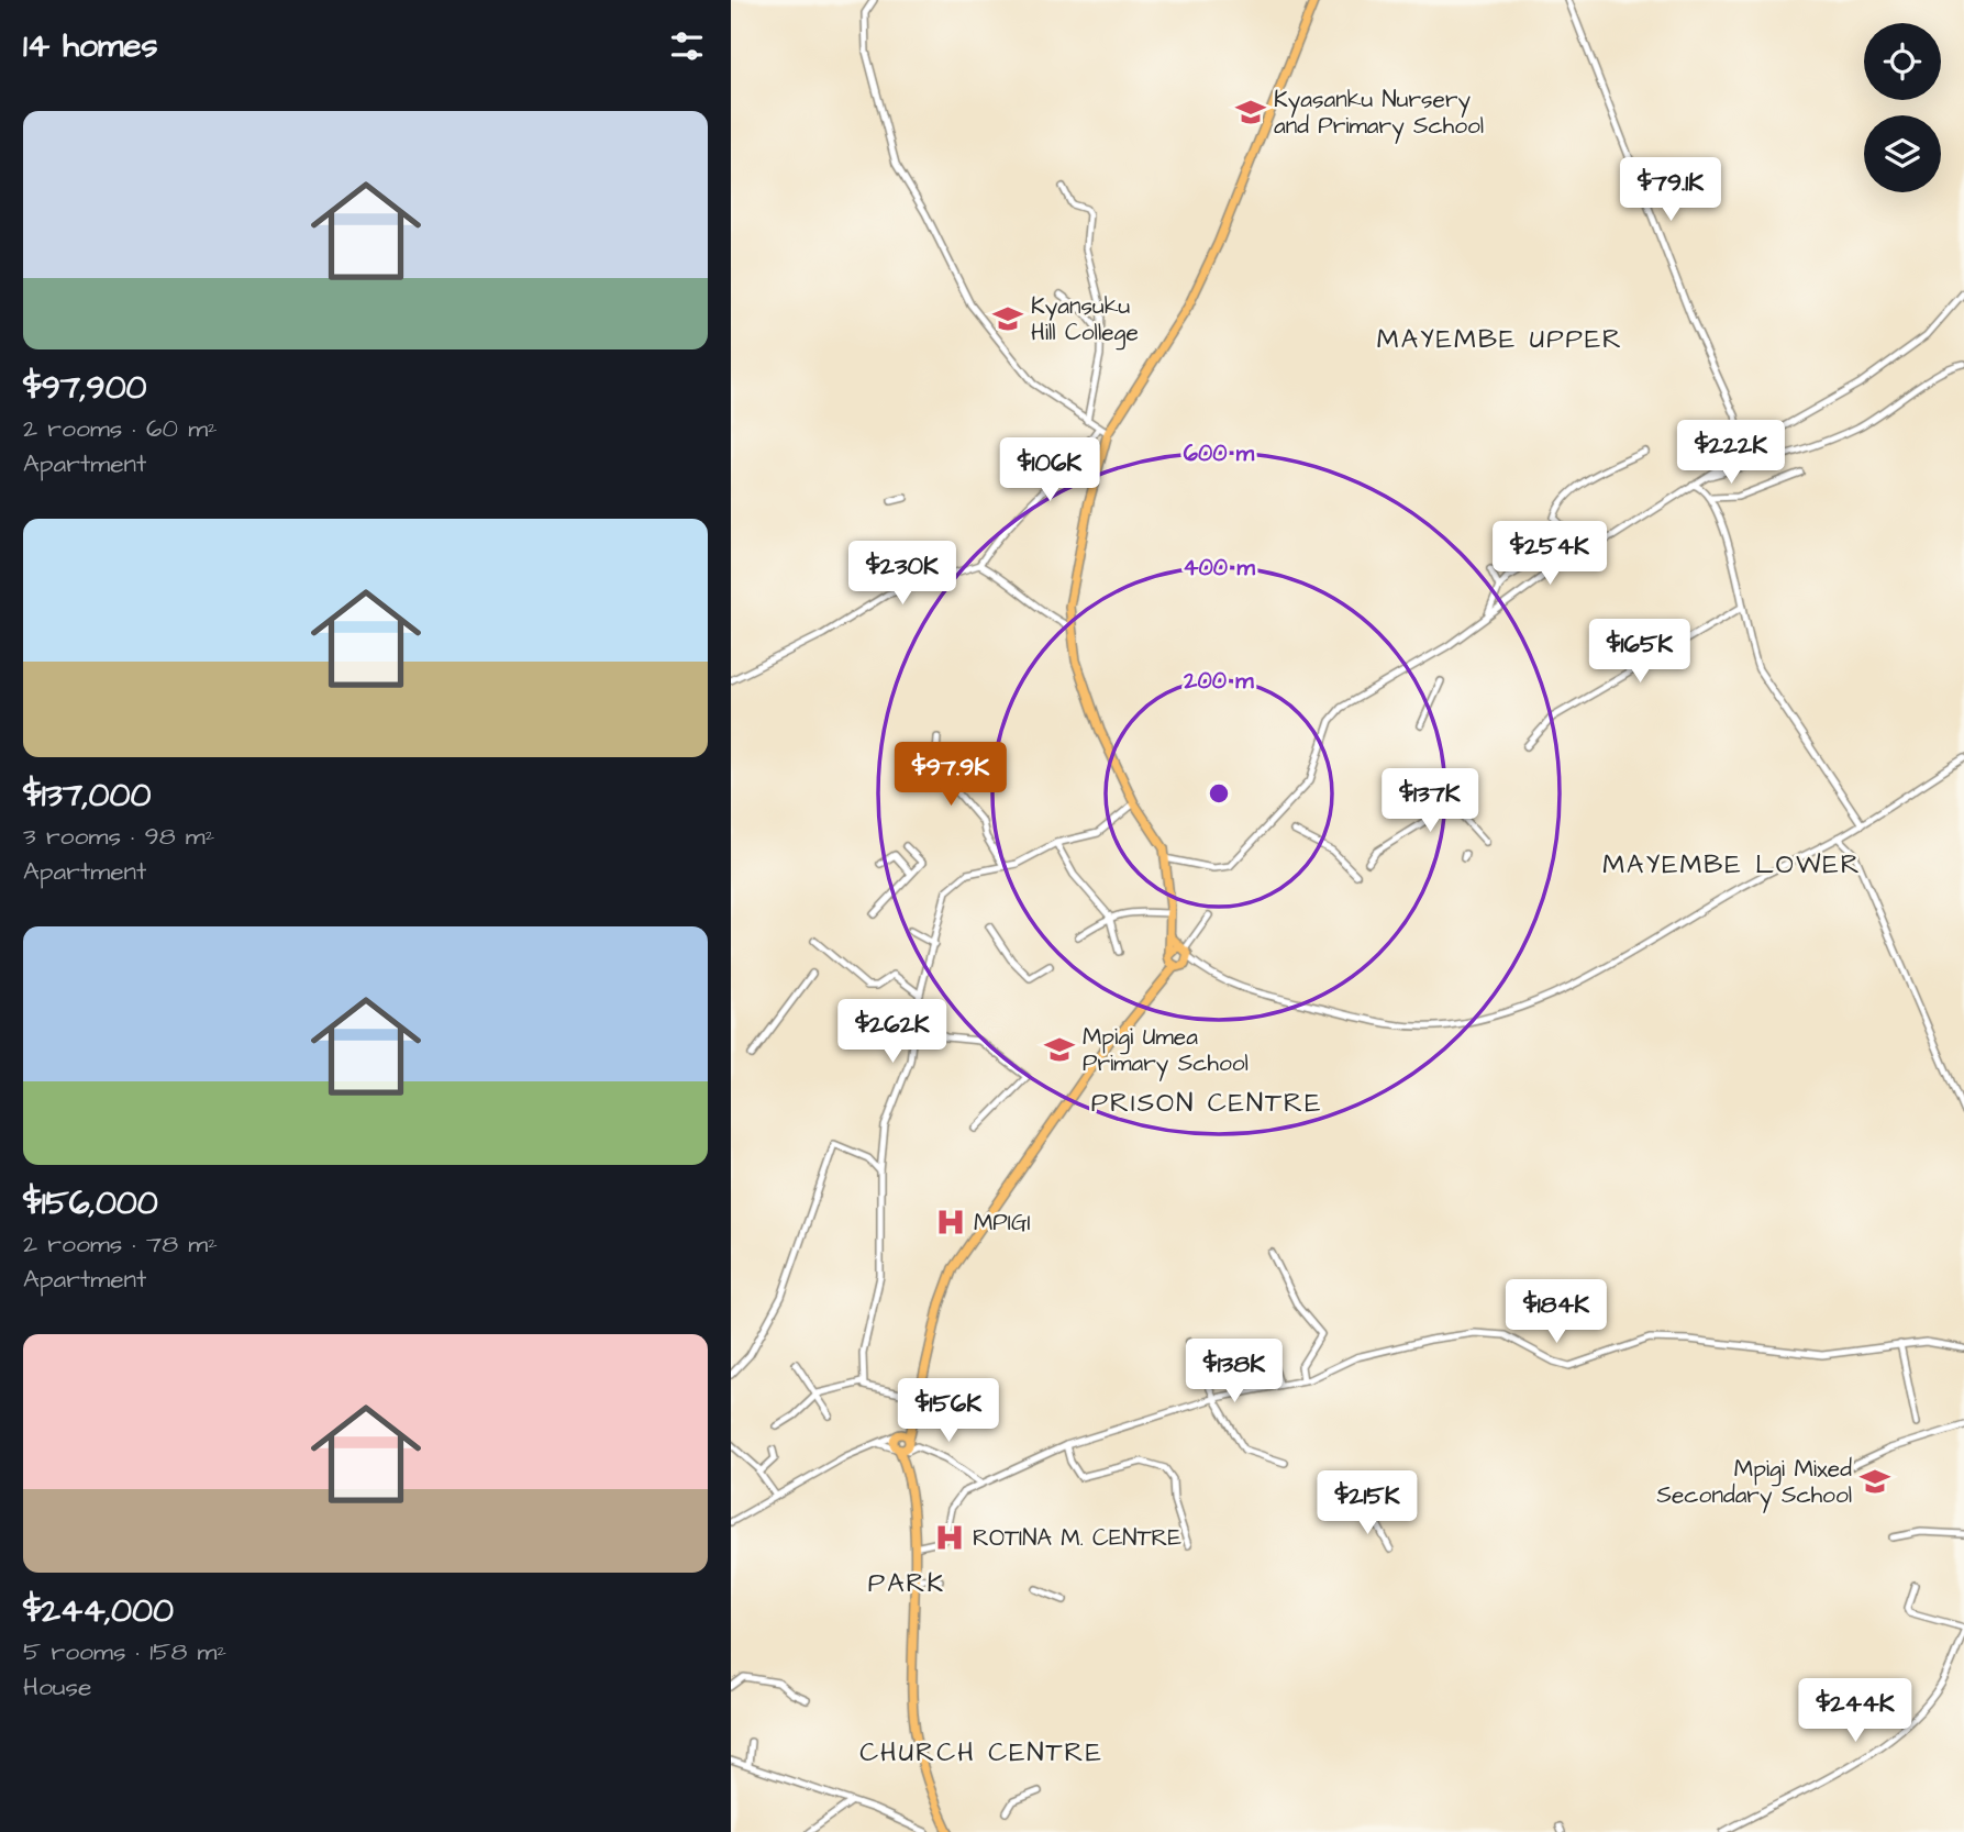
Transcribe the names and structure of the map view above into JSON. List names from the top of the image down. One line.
{"districts":["MAYEMBE UPPER","MAYEMBE LOWER","PRISON CENTRE","PARK","CHURCH CENTRE"],"places":{"school or university":["Kyasanku Nursery and Primary School","Kyansuku Hill College","Mpigi Umea Primary School","Mpigi Mixed Secondary School"],"hospital":["MPIGI","ROTINA M. CENTRE"]},"page":{"heading":"14 homes","list":[{"name":"$97,900","note":"2 rooms · 60 m² · Apartment"},{"name":"$137,000","note":"3 rooms · 98 m² · Apartment"},{"name":"$156,000","note":"2 rooms · 78 m² · Apartment"},{"name":"$244,000","note":"5 rooms · 158 m² · House"}],"price":["$79.1K","$222K","$106K","$254K","$230K","$165K","$97.9K","$137K","$262K","$184K","$138K","$156K","$215K","$244K"]},"rings":["600 m","400 m","200 m"]}
